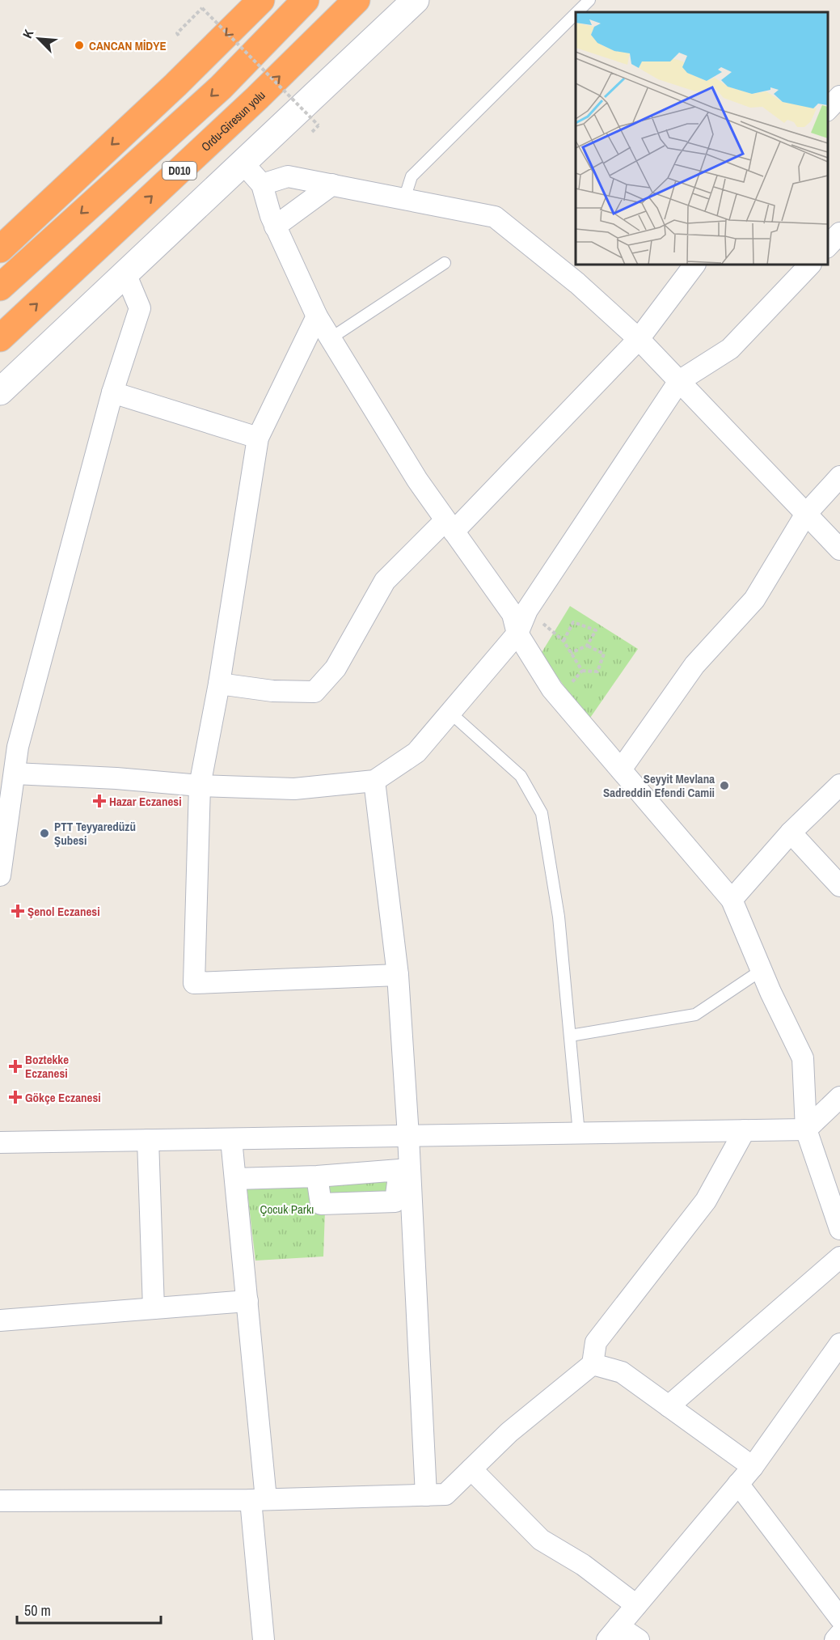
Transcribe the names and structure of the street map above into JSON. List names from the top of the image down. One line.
{"streets":{"highway":["Ordu-Giresun yolu","D010"]},"parks":["Çocuk Parkı"],"places":{"other":["CANCAN MİDYE","Seyyit Mevlana Sadreddin Efendi Camii","PTT Teyyaredüzü Şubesi"],"health":["Hazar Eczanesi","Şenol Eczanesi","Boztekke Eczanesi","Gökçe Eczanesi"]},"scale_bar":"50 m","north":"top left"}
